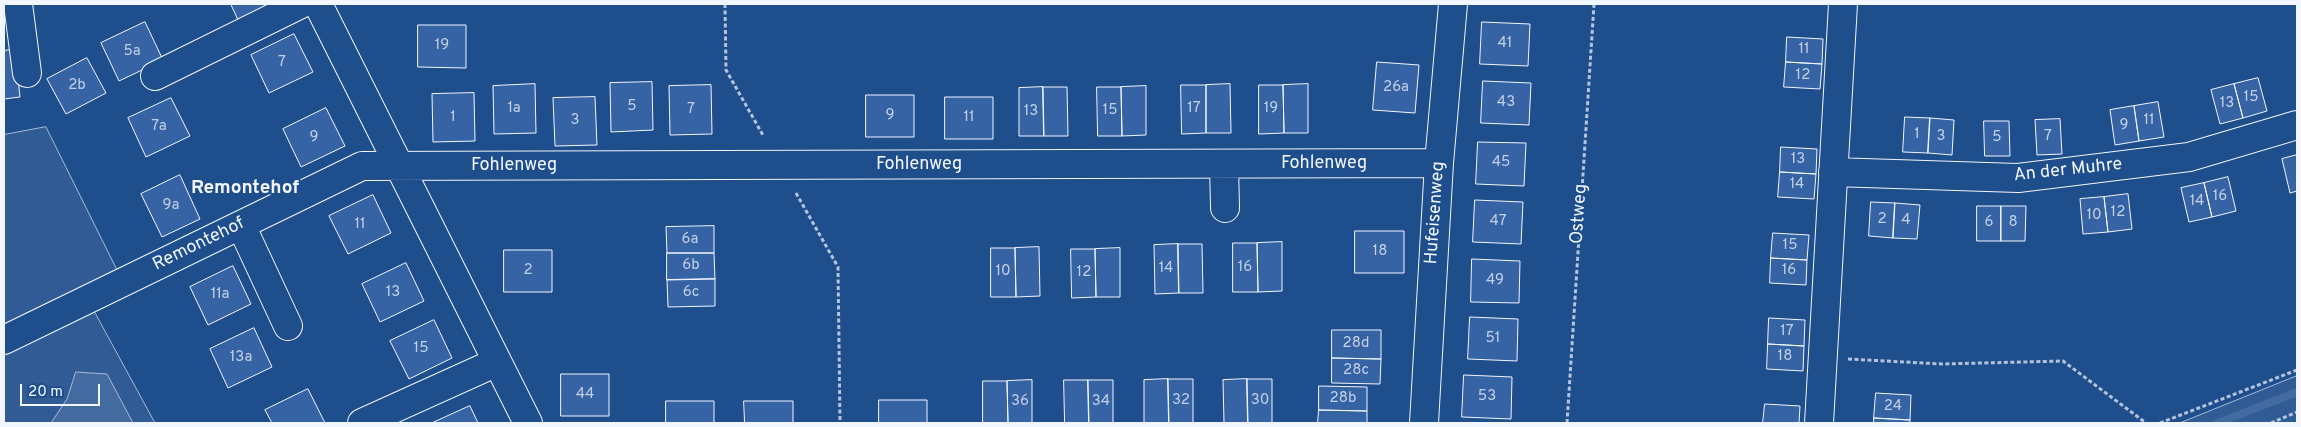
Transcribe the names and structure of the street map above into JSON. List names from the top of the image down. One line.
{"streets":{"street":["Fohlenweg","An der Muhre","Hufeisenweg","Remontehof"],"path":["Ostweg"]},"crossings":[["Fohlenweg","Hufeisenweg"],["Fohlenweg","Remontehof"]],"districts":["Remontehof"],"house_numbers":["41","19","11","5a","7","12","2b","26a","15","43","13","5","1a","17","19","7","15","13","9","1","11","3","11","9","7a","1","3","7","9","5","13","45","14","16","14","9a","12","10","2","4","47","6","8","11","6a","15","18","6b","16","14","2","16","10","12","49","13","6c","11a","17","51","28d","15","18","13a","28c","44","53","28b","32","30","36","34","24"],"scale_bar":"20 m"}
